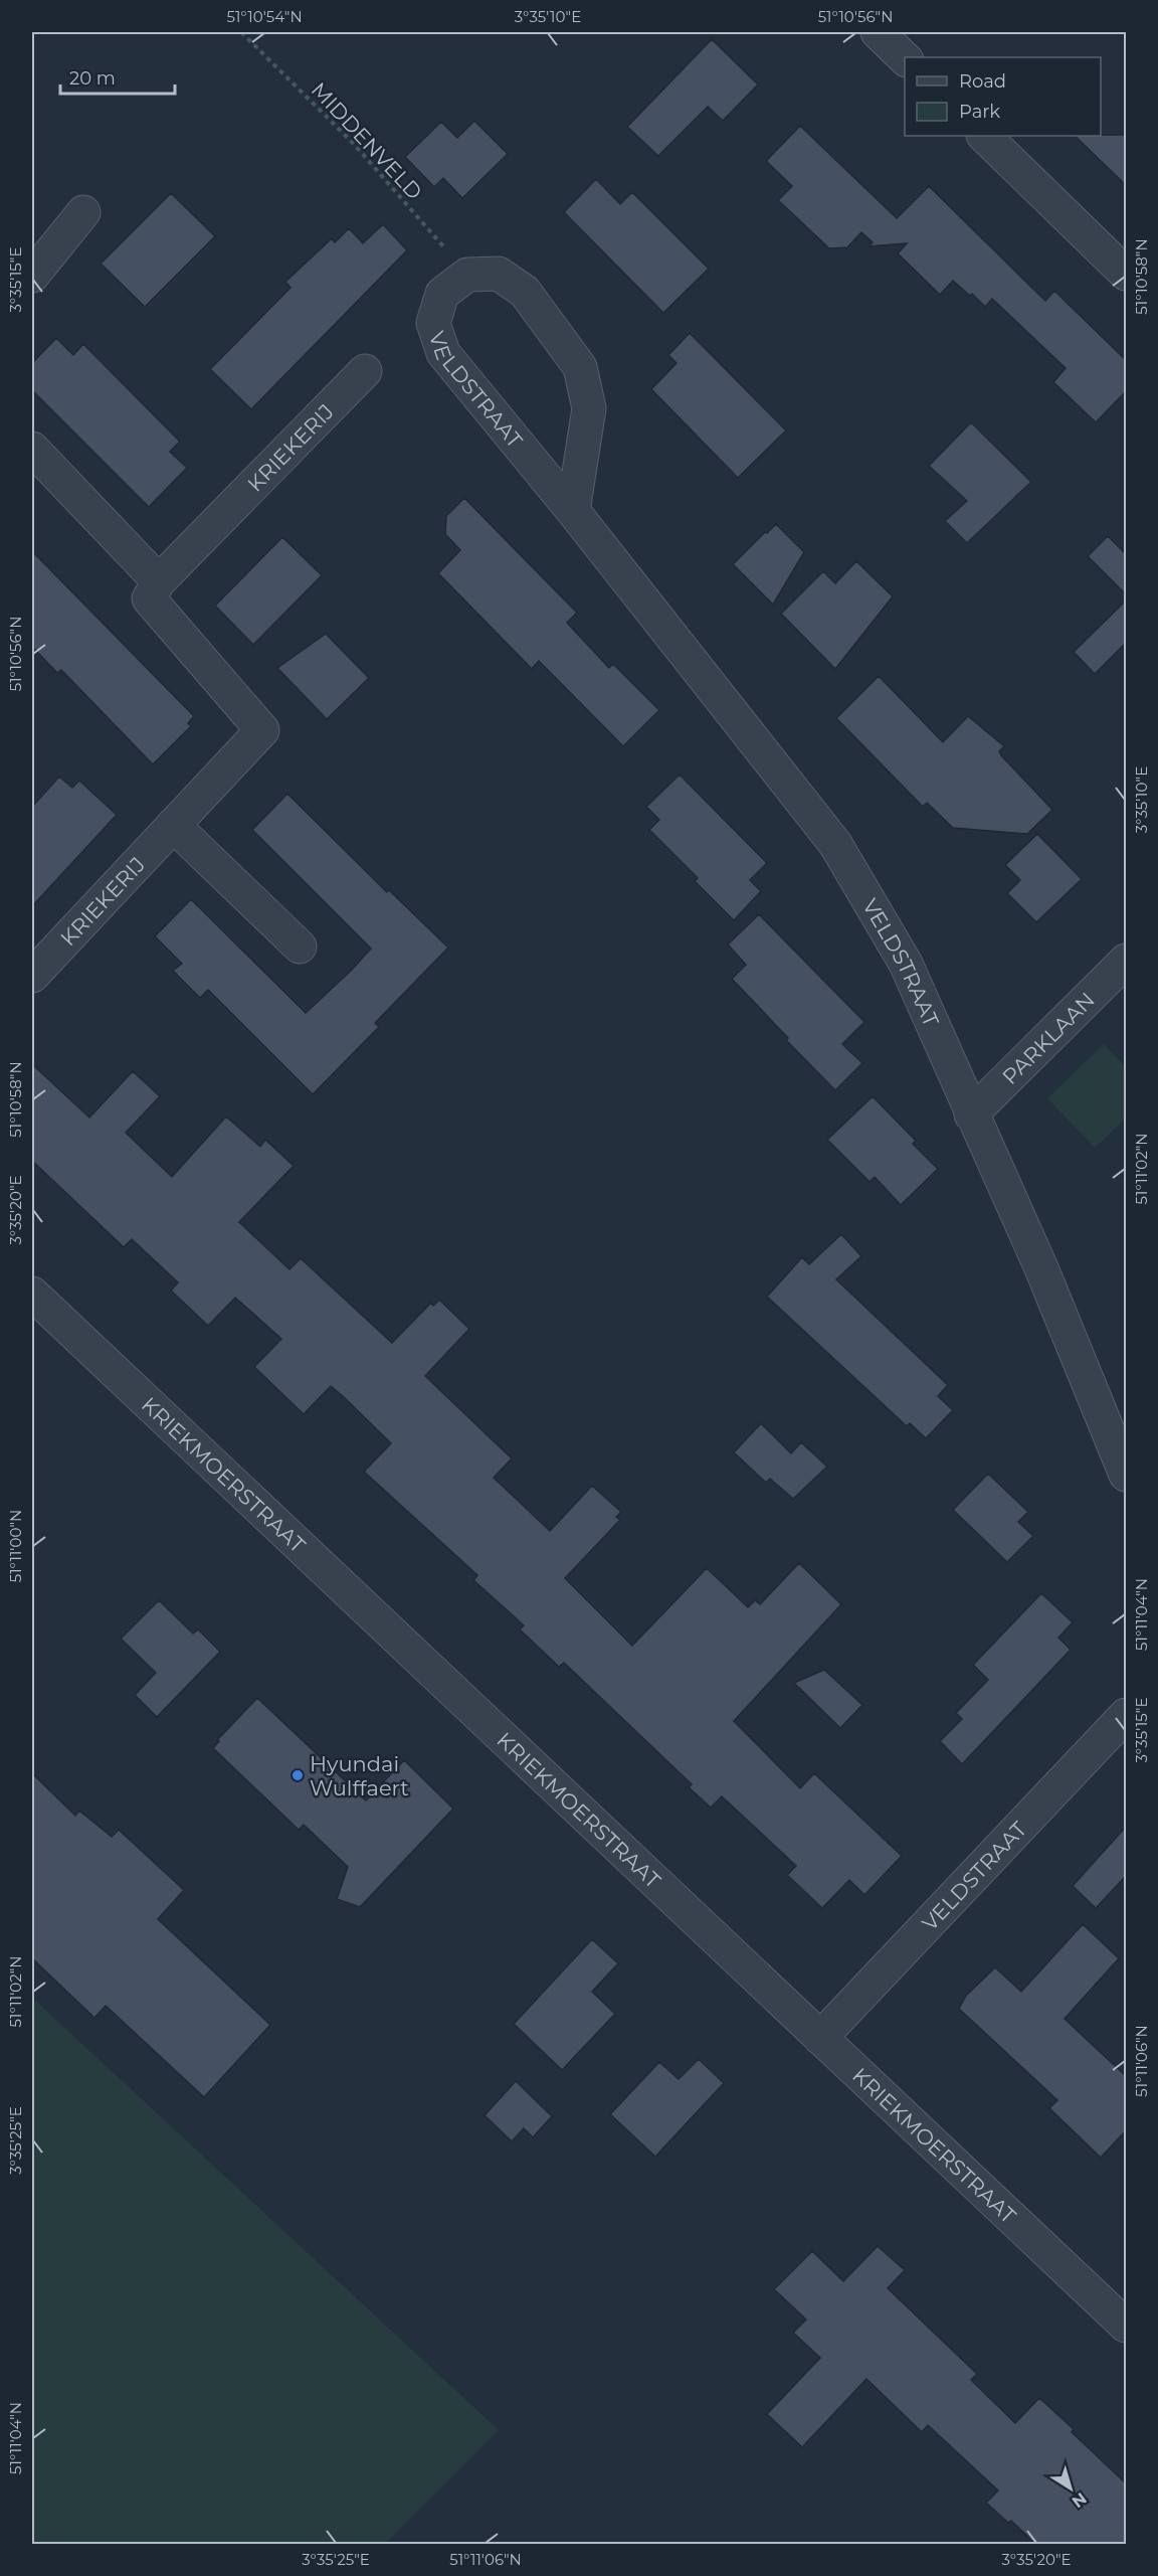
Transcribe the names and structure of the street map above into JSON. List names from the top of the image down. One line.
{"streets":{"street":["VELDSTRAAT","KRIEKERIJ","PARKLAAN","KRIEKMOERSTRAAT"],"path":["MIDDENVELD"]},"crossings":[["MIDDENVELD","VELDSTRAAT"],["VELDSTRAAT","PARKLAAN"],["VELDSTRAAT","KRIEKMOERSTRAAT"]],"places":["Hyundai Wulffaert"],"legend":["Road","Park"],"scale_bar":"20 m","north":"bottom right","coordinates":["51°10'54\"N","3°35'10\"E","51°10'56\"N","51°10'58\"N","3°35'15\"E","51°11'02\"N","3°35'20\"E","51°11'00\"N","51°11'04\"N","51°11'06\"N","3°35'25\"E"]}
